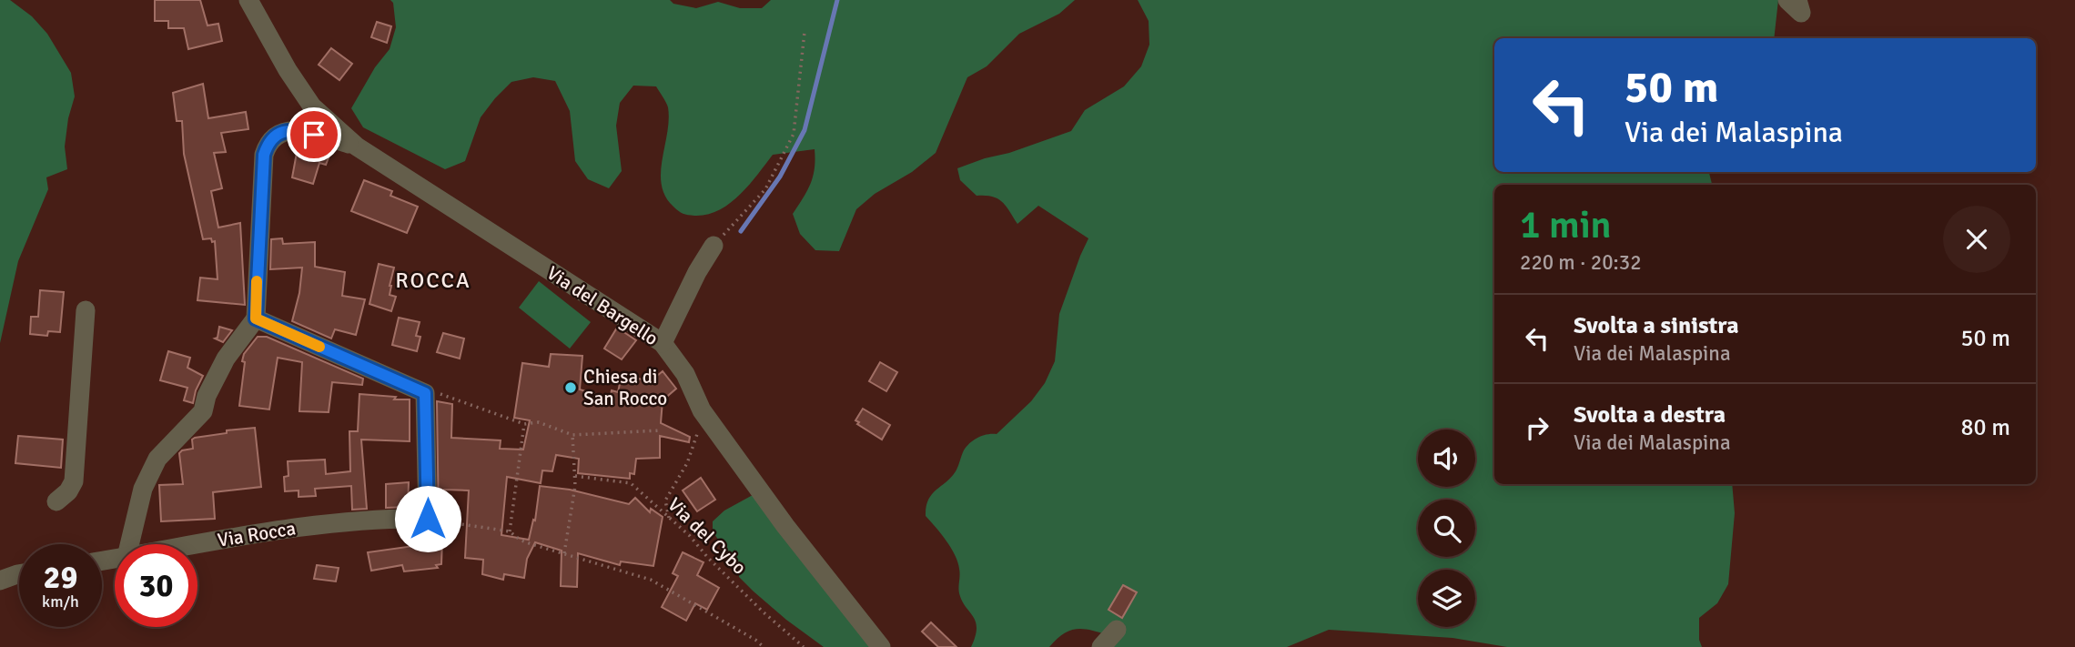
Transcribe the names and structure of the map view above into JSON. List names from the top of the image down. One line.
{"streets":{"street":["Via del Bargello","Via Rocca"],"path":["Via del Cybo"]},"districts":["ROCCA"],"places":["Chiesa di San Rocco"],"page":{"turn":["50 m","Via dei Malaspina"],"heading":["1 min","220 m · 20:32"],"list":[{"name":"Svolta a sinistra","note":"Via dei Malaspina","value":"50 m"},{"name":"Svolta a destra","note":"Via dei Malaspina","value":"80 m"}],"speed":"29 km/h","limit":"30"}}
